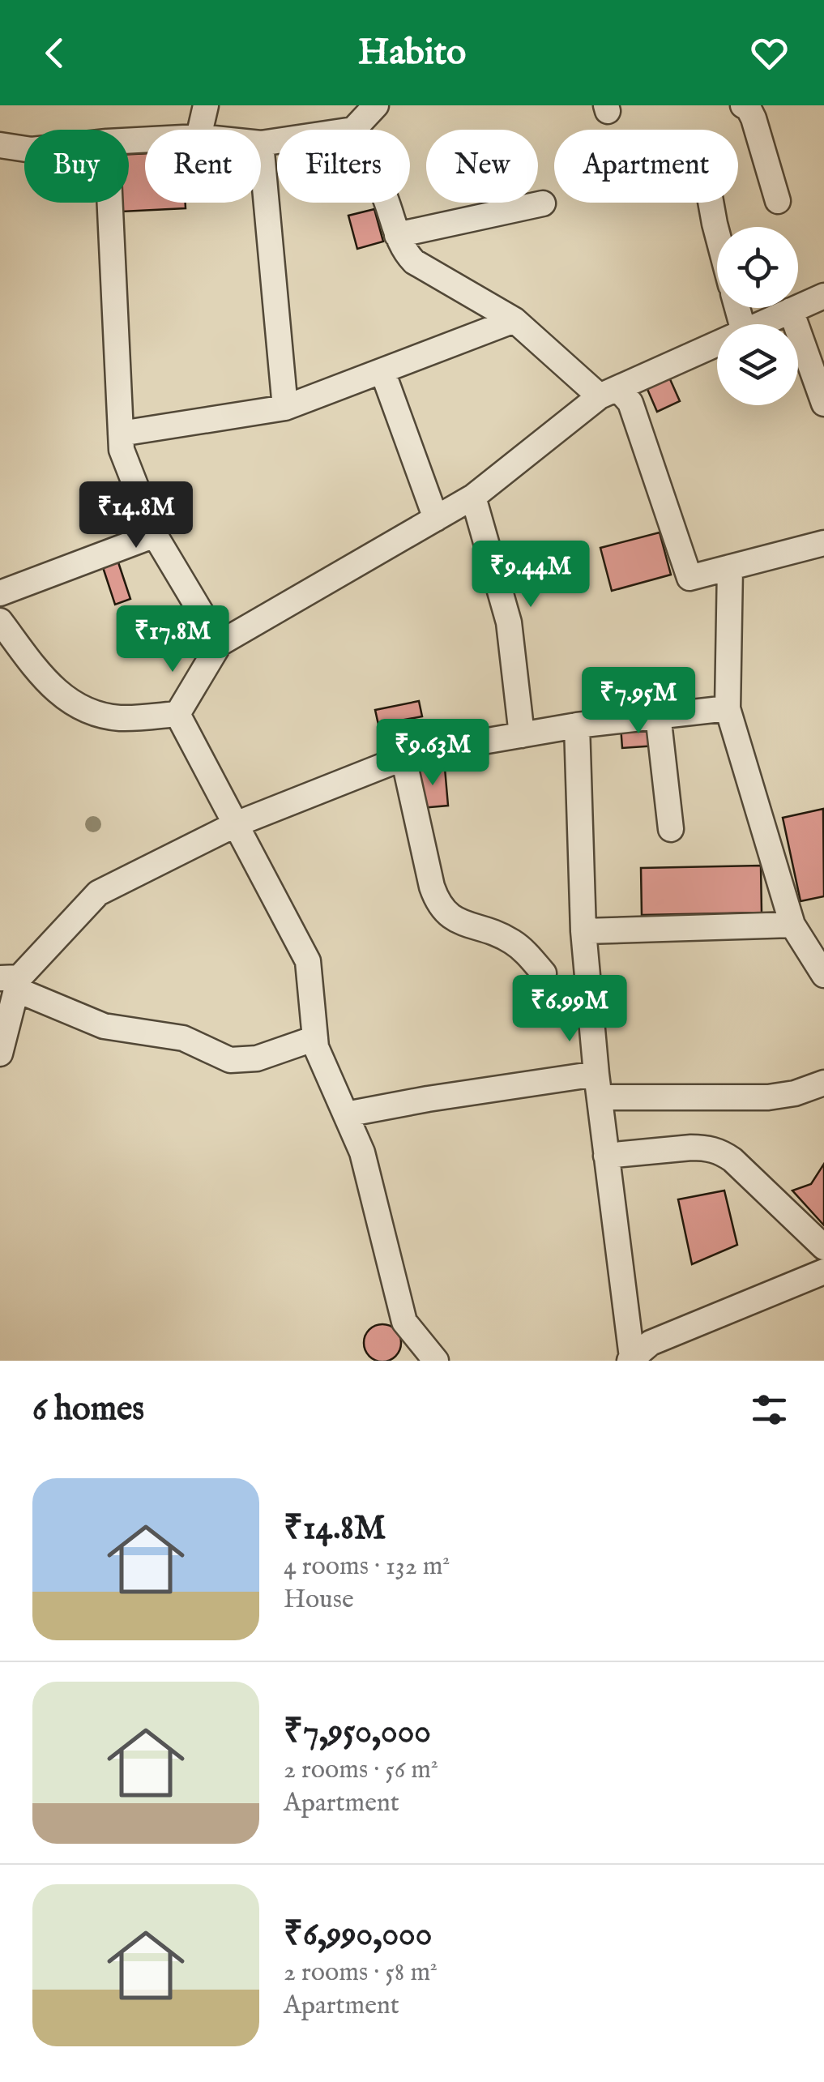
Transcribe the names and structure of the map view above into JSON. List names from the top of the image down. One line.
{"page":{"header":"Habito","chip":["Buy","Rent","Filters","New","Apartment"],"price":["₹14.8M","₹9.44M","₹17.8M","₹7.95M","₹9.63M","₹6.99M"],"heading":"6 homes","list":[{"name":"₹14.8M","note":"4 rooms · 132 m² · House"},{"name":"₹7,950,000","note":"2 rooms · 56 m² · Apartment"},{"name":"₹6,990,000","note":"2 rooms · 58 m² · Apartment"}]}}
